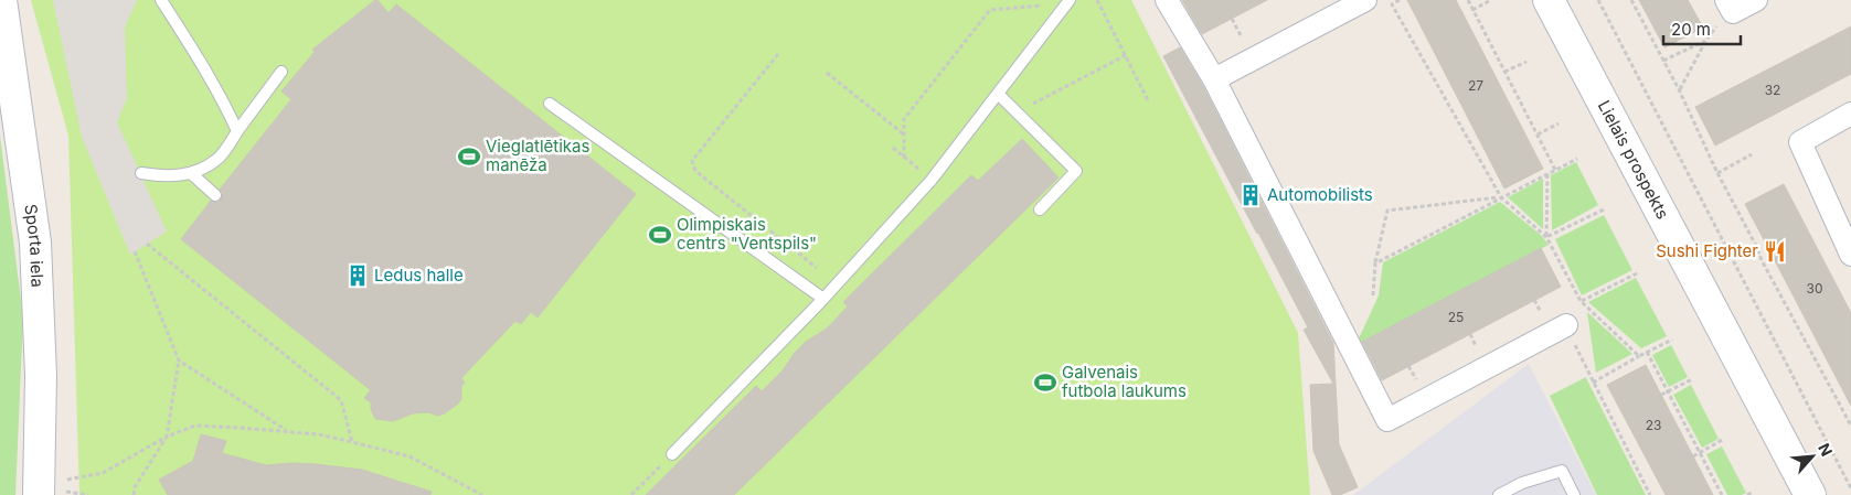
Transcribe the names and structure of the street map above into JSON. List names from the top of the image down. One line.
{"streets":{"main road":["Lielais prospekts","Sporta iela"]},"places":{"sports":["Vieglatlētikas manēža","Olimpiskais centrs \"Ventspils\"","Galvenais futbola laukums"],"building":["Automobilists","Ledus halle"],"restaurant":["Sushi Fighter"]},"house_numbers":["27","32","30","25","23"],"scale_bar":"20 m","north":"top right"}
